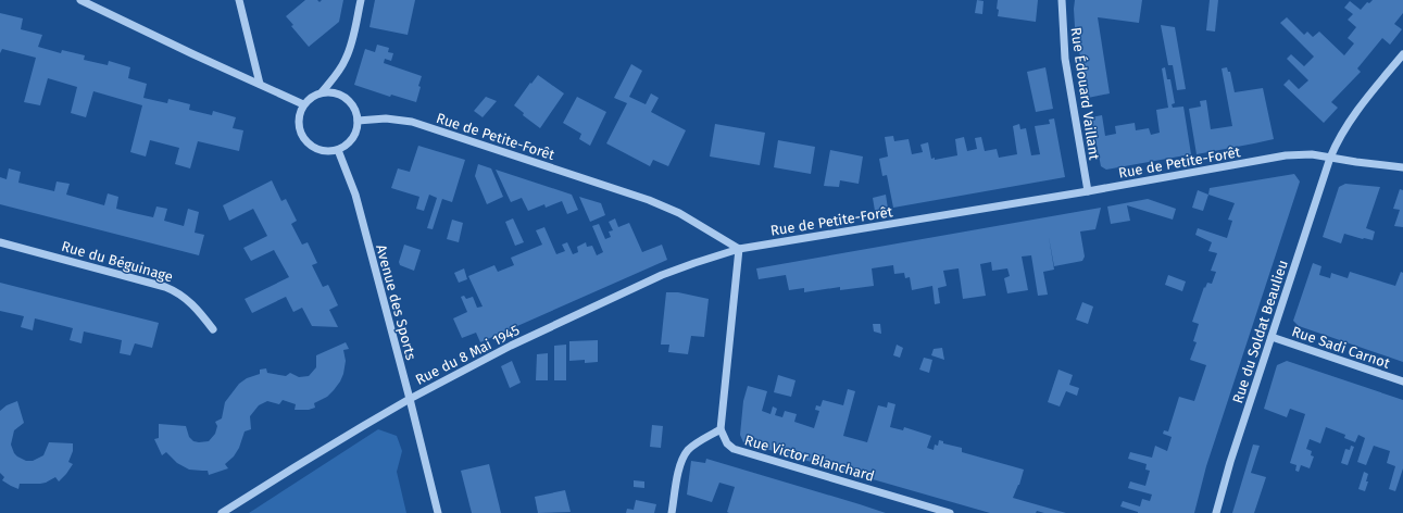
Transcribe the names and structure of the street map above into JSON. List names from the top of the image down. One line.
{"streets":{"street":["Rue Édouard Vaillant","Rue de Petite-Forêt","Rue du Béguinage","Avenue des Sports","Rue du Soldat Beaulieu","Rue Sadi Carnot","Rue du 8 Mai 1945","Rue Victor Blanchard"]},"crossings":[["Rue Édouard Vaillant","Rue de Petite-Forêt"],["Rue de Petite-Forêt","Avenue des Sports"],["Rue de Petite-Forêt","Rue du Soldat Beaulieu"],["Rue de Petite-Forêt","Rue du 8 Mai 1945"],["Avenue des Sports","Rue du 8 Mai 1945"],["Rue du Soldat Beaulieu","Rue Sadi Carnot"]]}
